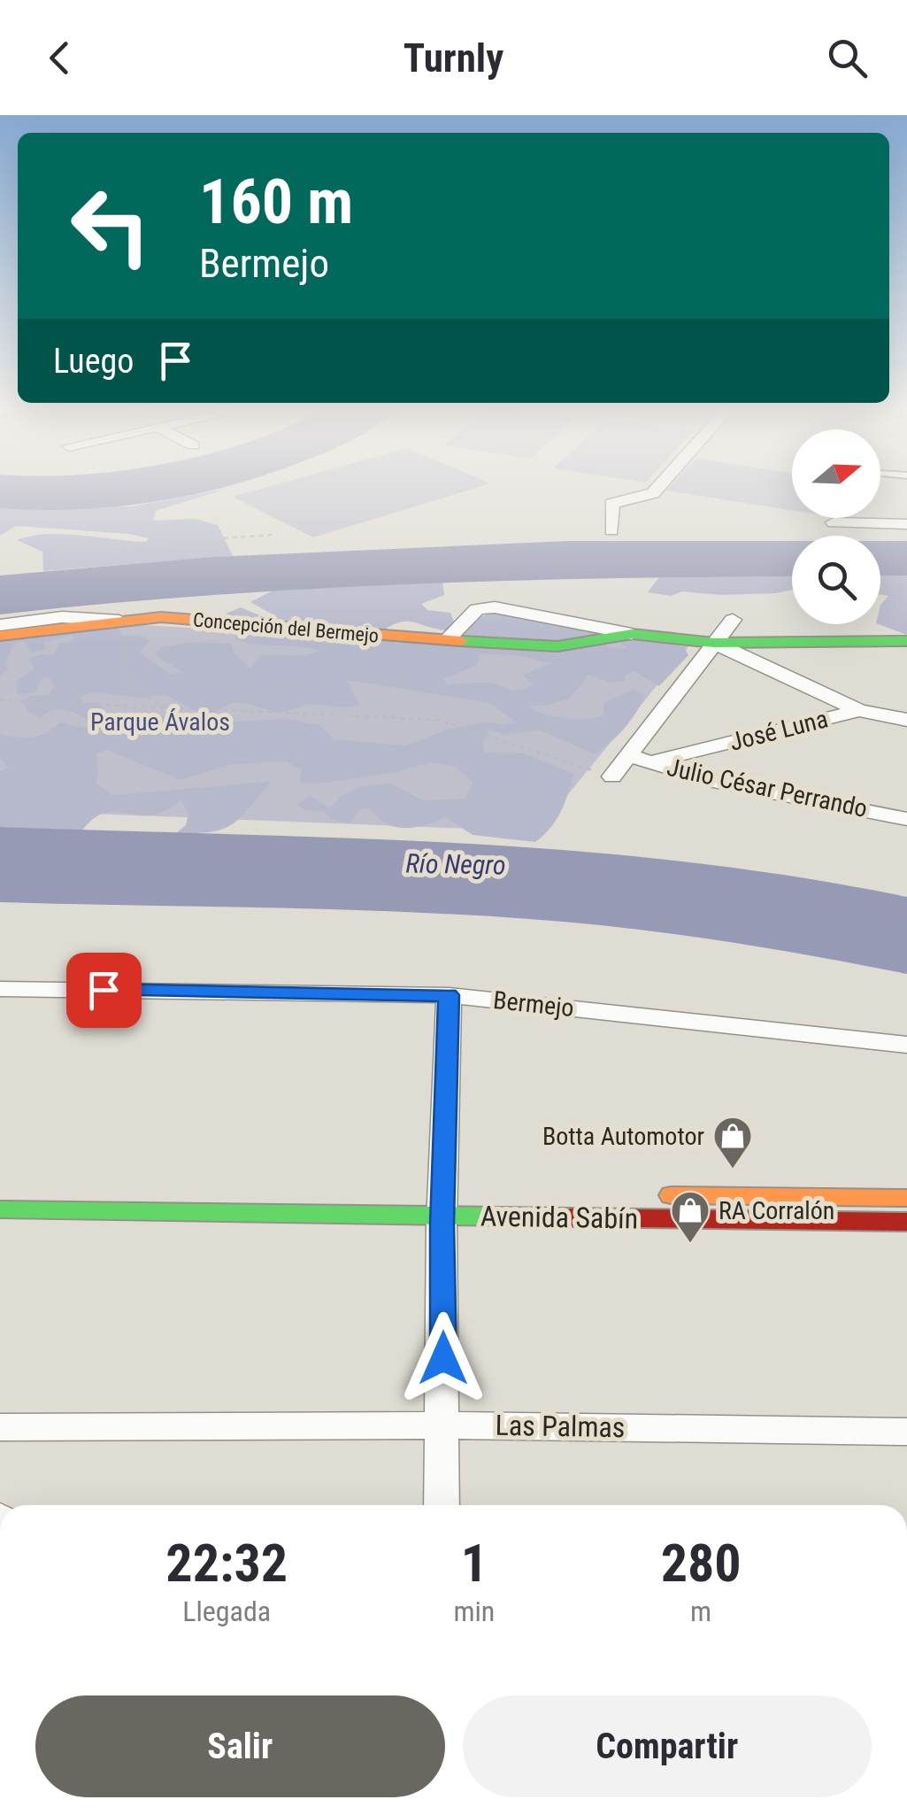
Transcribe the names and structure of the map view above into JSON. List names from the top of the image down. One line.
{"streets":{"street":["Concepción del Bermejo","José Luna","Julio César Perrando","Bermejo","Avenida Sabín","Las Palmas"]},"crossings":[["José Luna","Julio César Perrando"]],"water":["Río Negro"],"parks":["Parque Ávalos"],"places":{"shop":["Botta Automotor","RA Corralón"]},"north":"right","page":{"header":"Turnly","turn":["160 m","Bermejo"],"then":"Luego","eta":["22:32","Llegada","1","min","280","m"],"buttons":["Salir","Compartir"]}}
